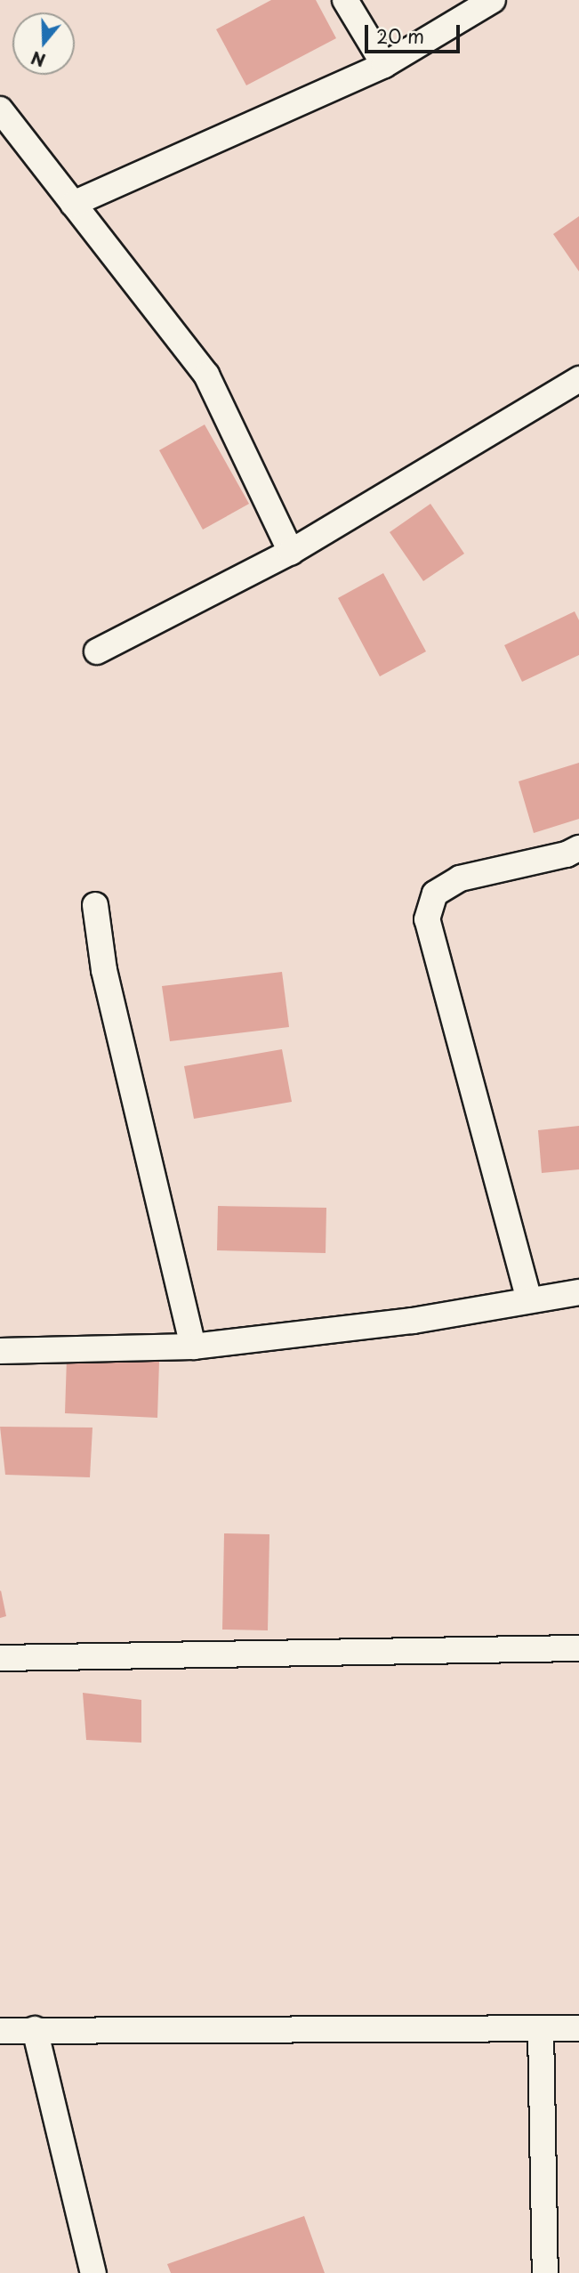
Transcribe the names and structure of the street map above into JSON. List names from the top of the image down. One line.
{"scale_bar":"20 m","north":"bottom"}
